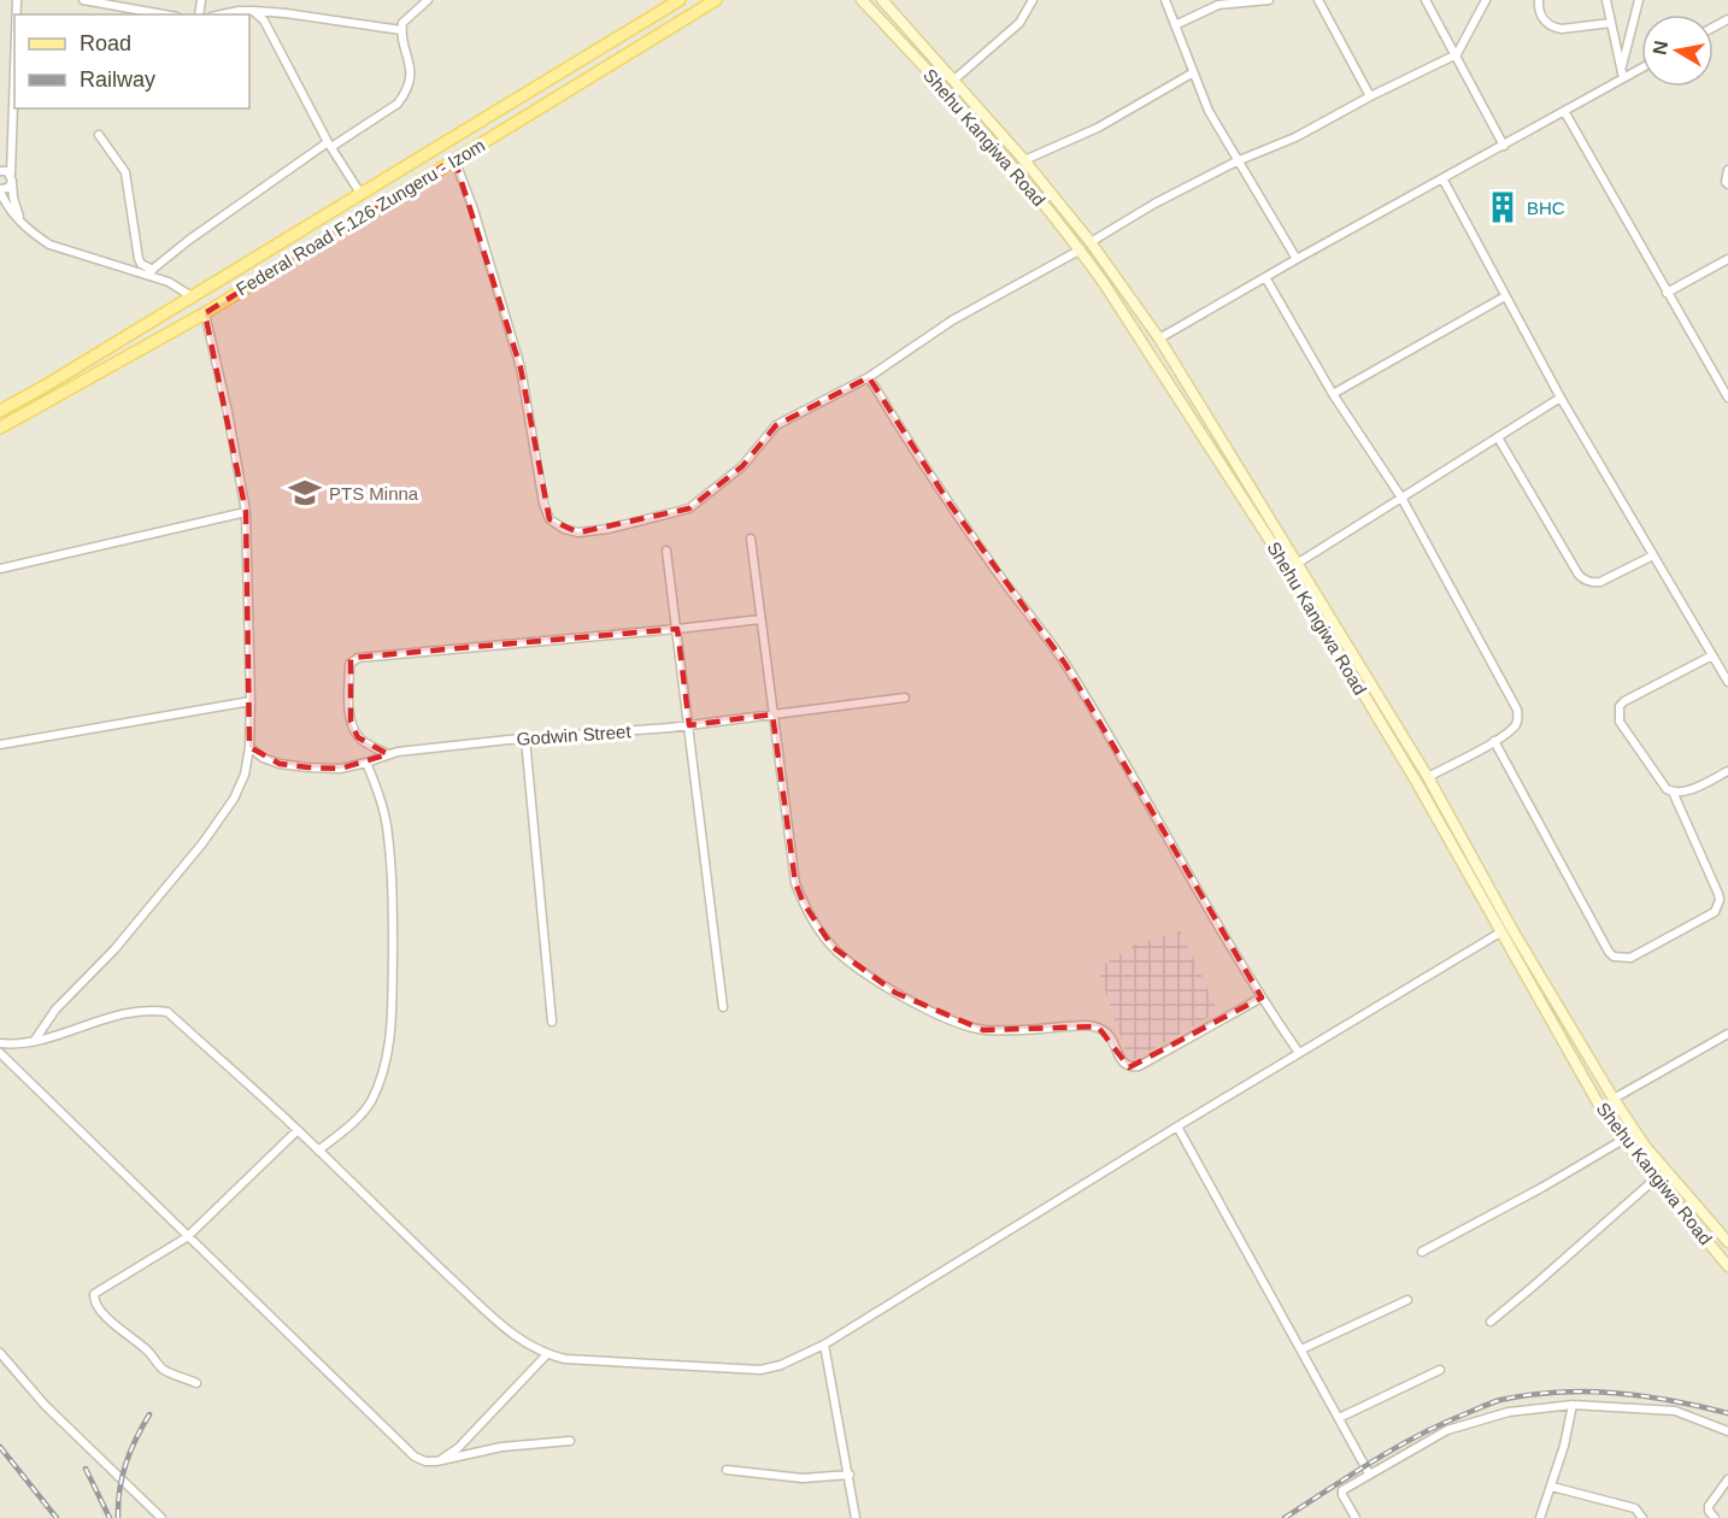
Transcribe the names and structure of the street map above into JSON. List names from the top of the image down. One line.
{"streets":{"main road":["Shehu Kangiwa Road","Federal Road F.126 Zungeru - Izom"],"street":["Godwin Street"]},"places":{"building":["BHC"],"school or university":["PTS Minna"]},"legend":["Road","Railway"],"north":"left"}
